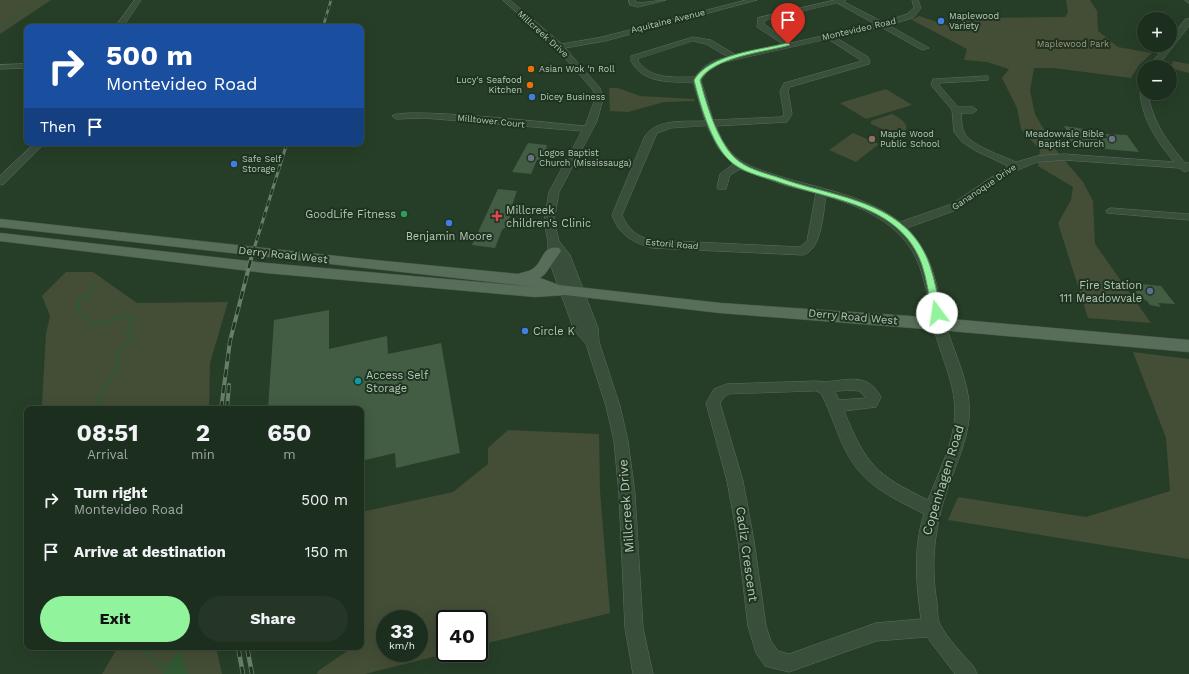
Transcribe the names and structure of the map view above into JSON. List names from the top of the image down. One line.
{"streets":{"main road":["Derry Road West"],"street":["Aquitaine Avenue","Montevideo Road","Millcreek Drive","Milltower Court","Gananoque Drive","Estoril Road","Copenhagen Road","Cadiz Crescent"]},"crossings":[["Aquitaine Avenue","Millcreek Drive"],["Montevideo Road","Estoril Road"],["Millcreek Drive","Milltower Court"],["Millcreek Drive","Derry Road West"],["Derry Road West","Copenhagen Road"],["Copenhagen Road","Cadiz Crescent"]],"parks":["Maplewood Park"],"places":{"other":["Maplewood Variety","Asian Wok 'n Roll","Lucy's Seafood Kitchen","Dicey Business","Maple Wood Public School","Meadowvale Bible Baptist Church","Logos Baptist Church (Mississauga)","Safe Self Storage","GoodLife Fitness","Benjamin Moore","Fire Station 111 Meadowvale","Circle K","Access Self Storage"],"health":["Millcreek children's Clinic"]},"page":{"map_buttons":["+","−"],"turn":["500 m","Montevideo Road"],"then":"Then","eta":["08:51","Arrival","2","min","650","m"],"list":[{"name":"Turn right","note":"Montevideo Road","value":"500 m"},{"name":"Arrive at destination","value":"150 m"}],"buttons":["Exit","Share"],"speed":"33 km/h","limit":"40"}}
